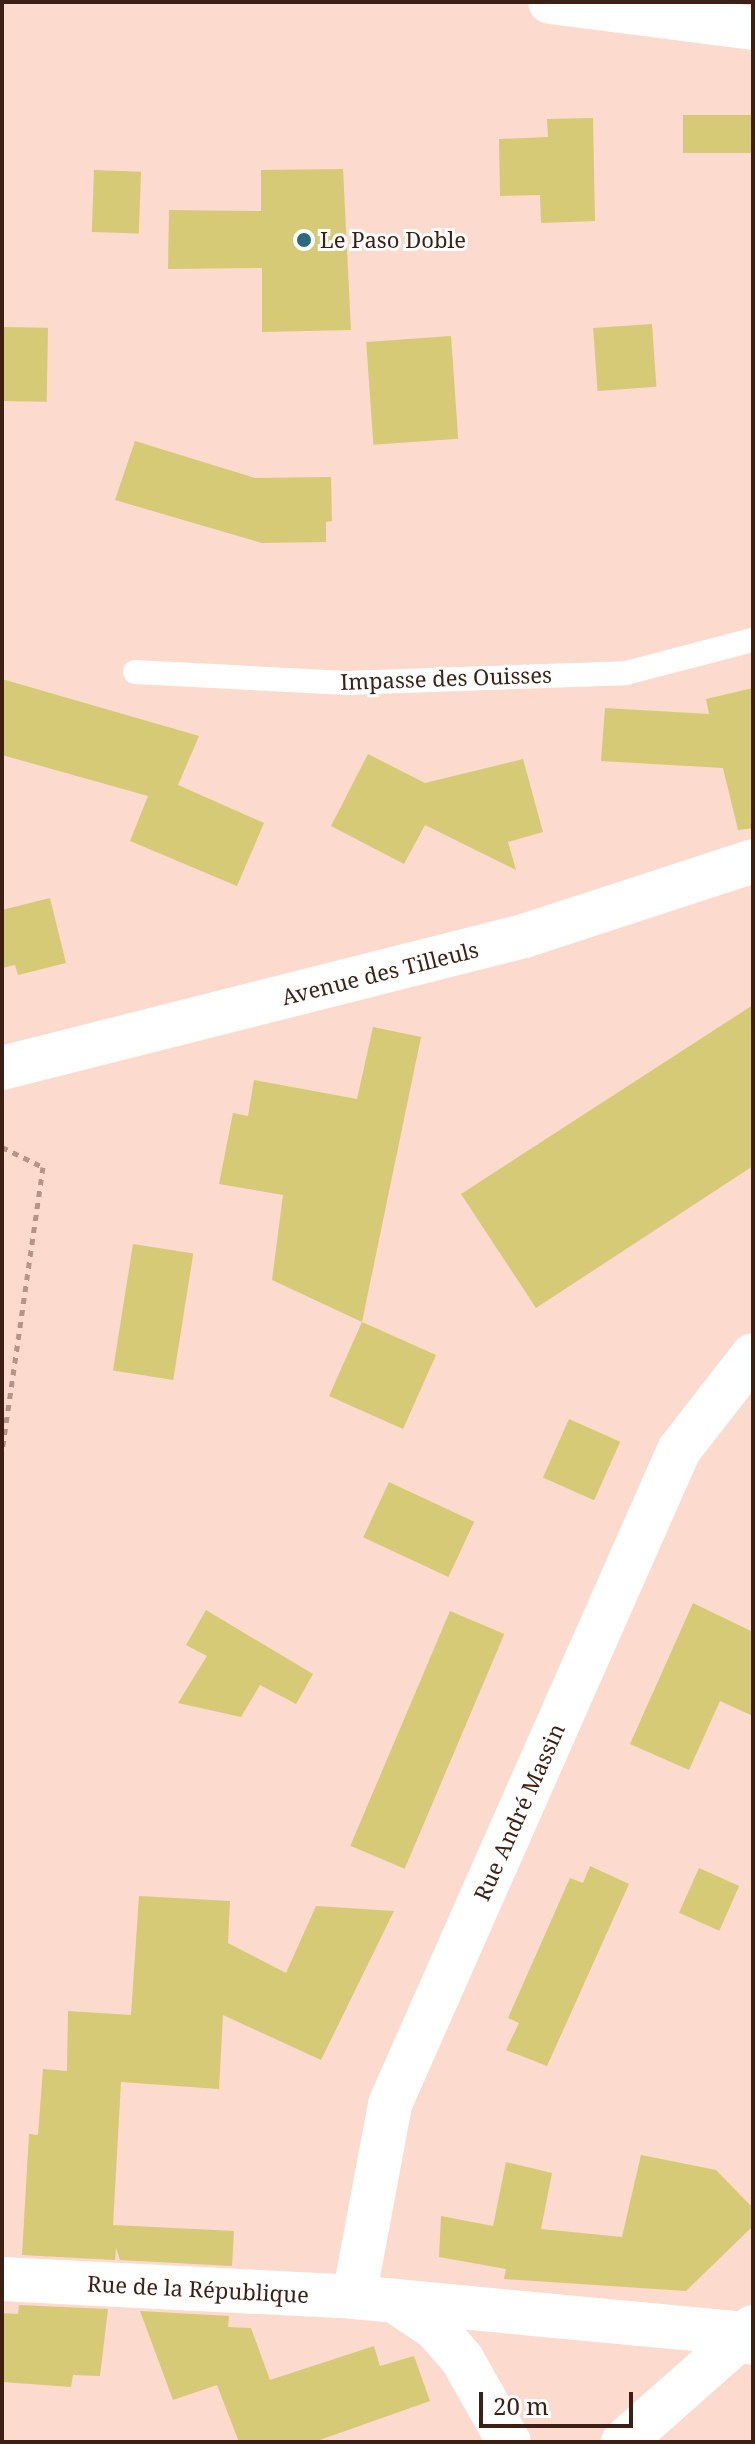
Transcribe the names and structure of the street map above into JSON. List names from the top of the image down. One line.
{"streets":{"street":["Avenue des Tilleuls","Rue André Massin","Rue de la République"],"lane":["Impasse des Ouisses"]},"crossings":[["Rue André Massin","Rue de la République"]],"places":["Le Paso Doble"],"scale_bar":"20 m"}
